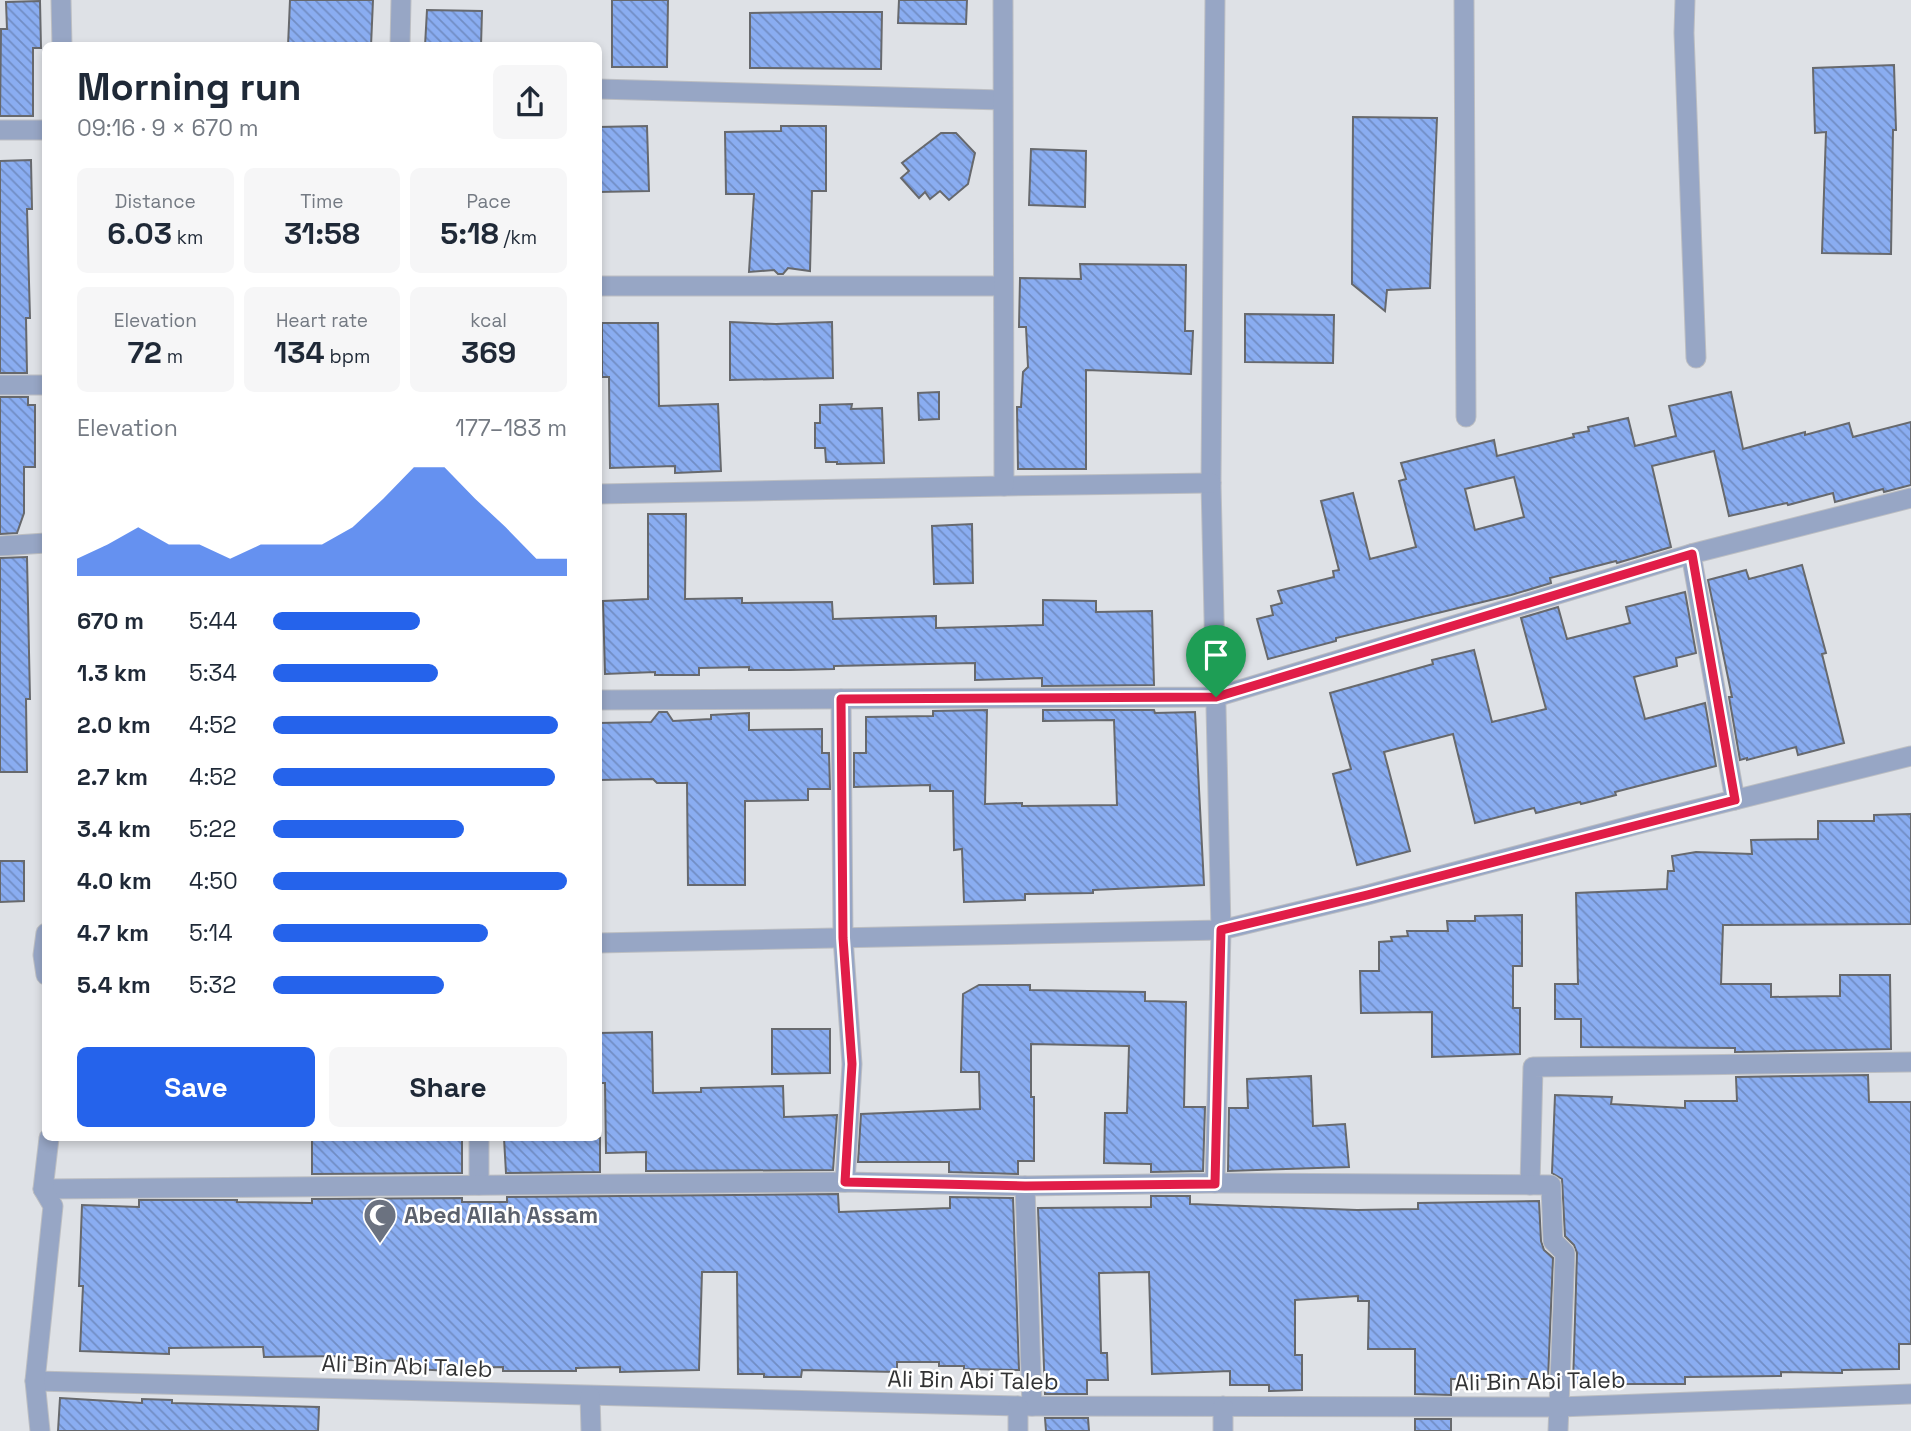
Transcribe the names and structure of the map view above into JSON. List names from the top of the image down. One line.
{"streets":{"street":["Ali Bin Abi Taleb"]},"places":{"mosque":["Abed Allah Assam"]},"page":{"heading":["Morning run","09:16 · 9 × 670 m"],"stats":[["Distance","6.03 km"],["Time","31:58"],["Pace","5:18 /km"],["Elevation","72 m"],["Heart rate","134 bpm"],["kcal","369"]],"chart":["Elevation","177–183 m"],"list":[{"name":"670 m","note":"5:44"},{"name":"1.3 km","note":"5:34"},{"name":"2.0 km","note":"4:52"},{"name":"2.7 km","note":"4:52"},{"name":"3.4 km","note":"5:22"},{"name":"4.0 km","note":"4:50"},{"name":"4.7 km","note":"5:14"},{"name":"5.4 km","note":"5:32"}],"buttons":["Save","Share"]}}
